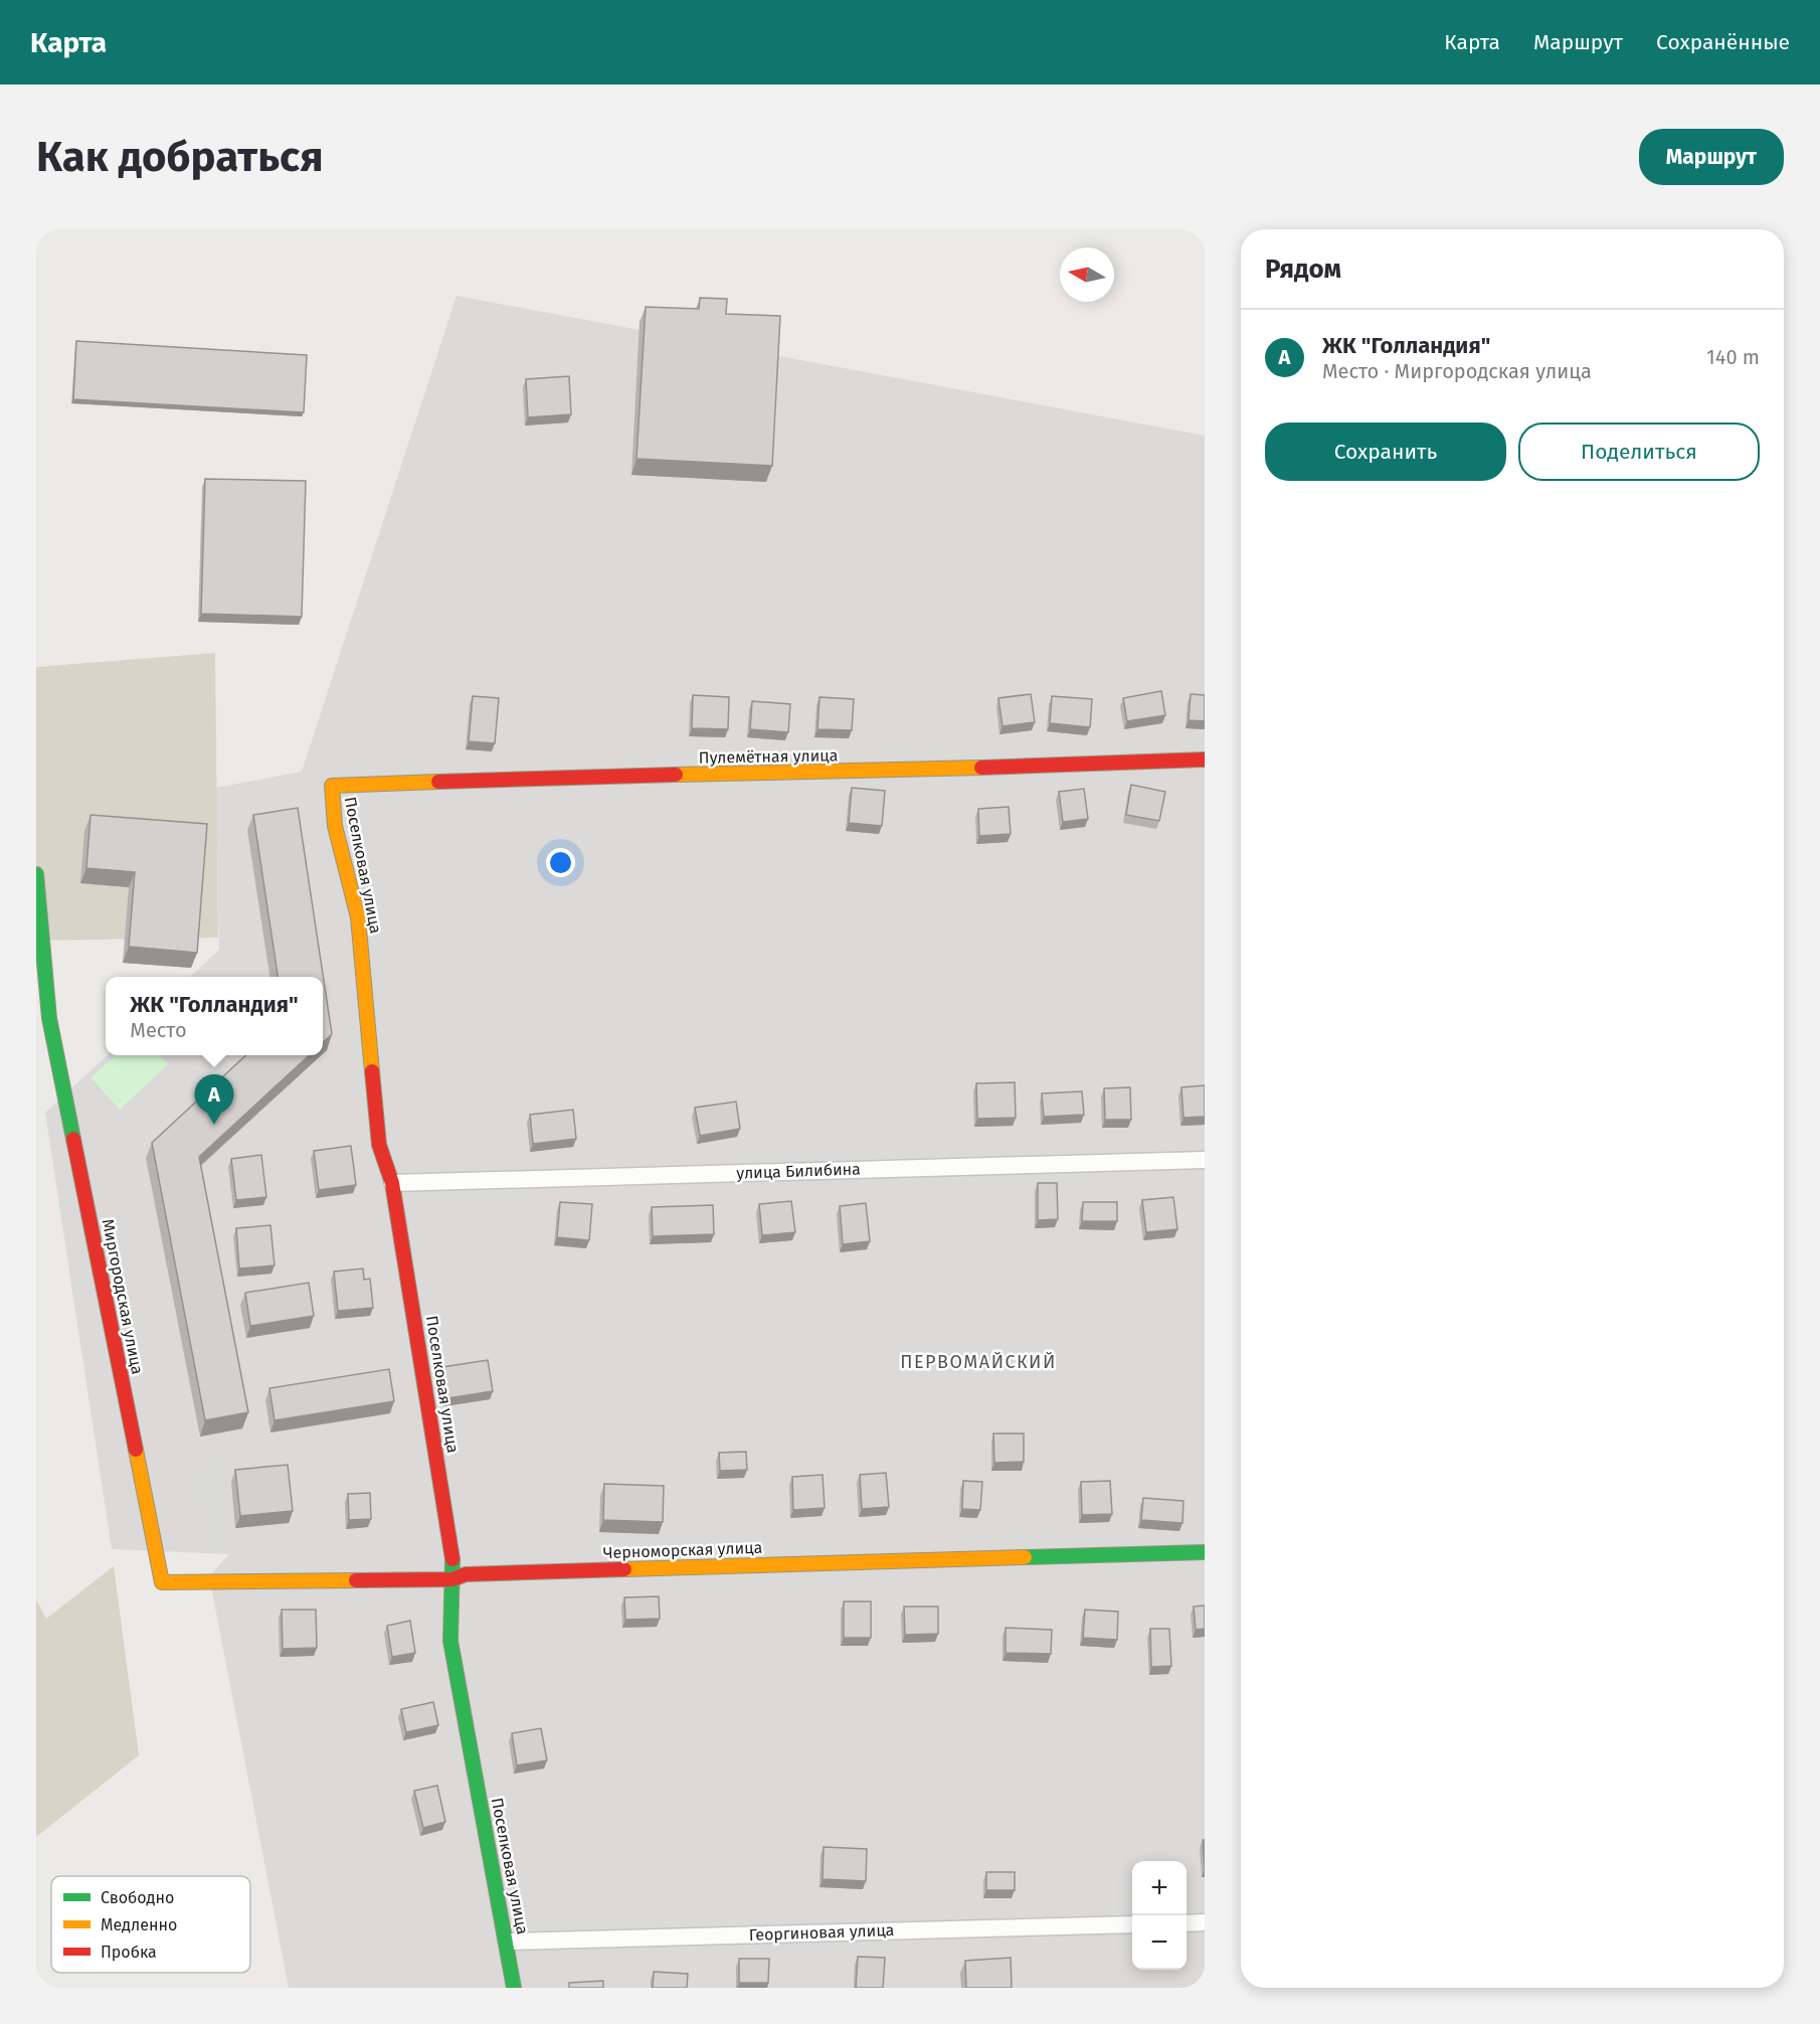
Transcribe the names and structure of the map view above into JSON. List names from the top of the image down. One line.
{"streets":{"street":["Пулемётная улица","Поселковая улица","улица Билибина","Миргородская улица","Черноморская улица","Георгиновая улица"]},"crossings":[["Пулемётная улица","Поселковая улица"],["Поселковая улица","улица Билибина"],["Поселковая улица","Черноморская улица"],["Поселковая улица","Георгиновая улица"],["Миргородская улица","Черноморская улица"]],"districts":["ПЕРВОМАЙСКИЙ"],"legend":["Свободно","Медленно","Пробка"],"north":"left","page":{"header":"Карта","nav":["Карта","Маршрут","Сохранённые"],"buttons":["Маршрут",["Сохранить","Поделиться"]],"title":"Как добраться","heading":"Рядом","list":[{"mark":"A","name":"ЖК \"Голландия\"","note":"Место · Миргородская улица","value":"140 m"}],"popup":["ЖК \"Голландия\"","Место"],"pins":"A","map_buttons":["+","−"]}}
